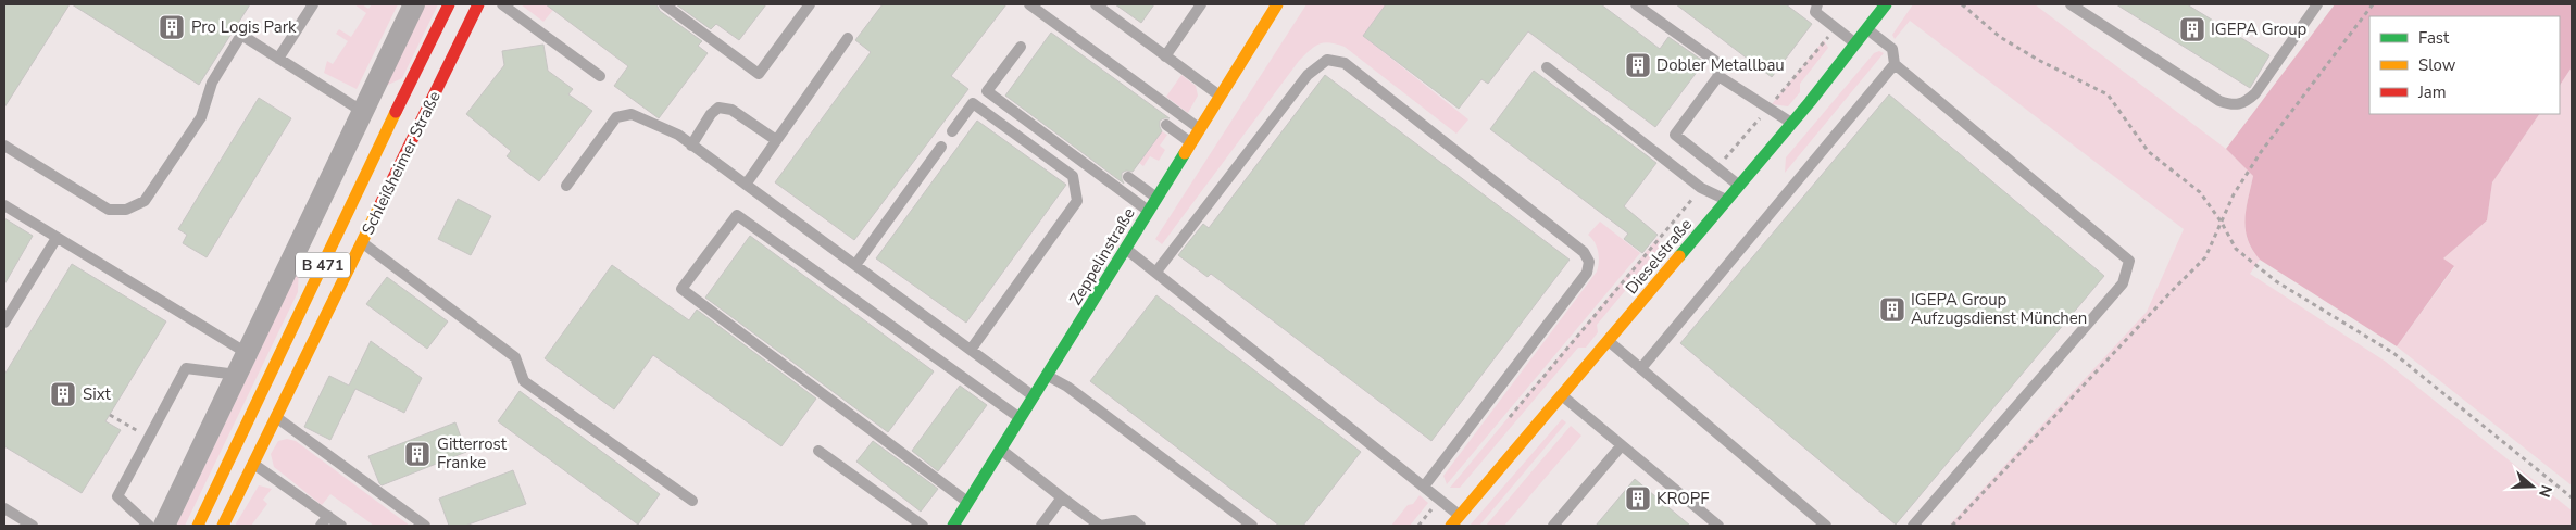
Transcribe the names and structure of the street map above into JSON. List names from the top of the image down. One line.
{"streets":{"street":["Schleißheimer Straße","Zeppelinstraße","Dieselstraße","B 471"]},"places":{"building":["Pro Logis Park","IGEPA Group","Dobler Metallbau","IGEPA Group Aufzugsdienst München","Sixt","Gitterrost Franke","KROPF"]},"legend":["Fast","Slow","Jam"],"north":"right"}
